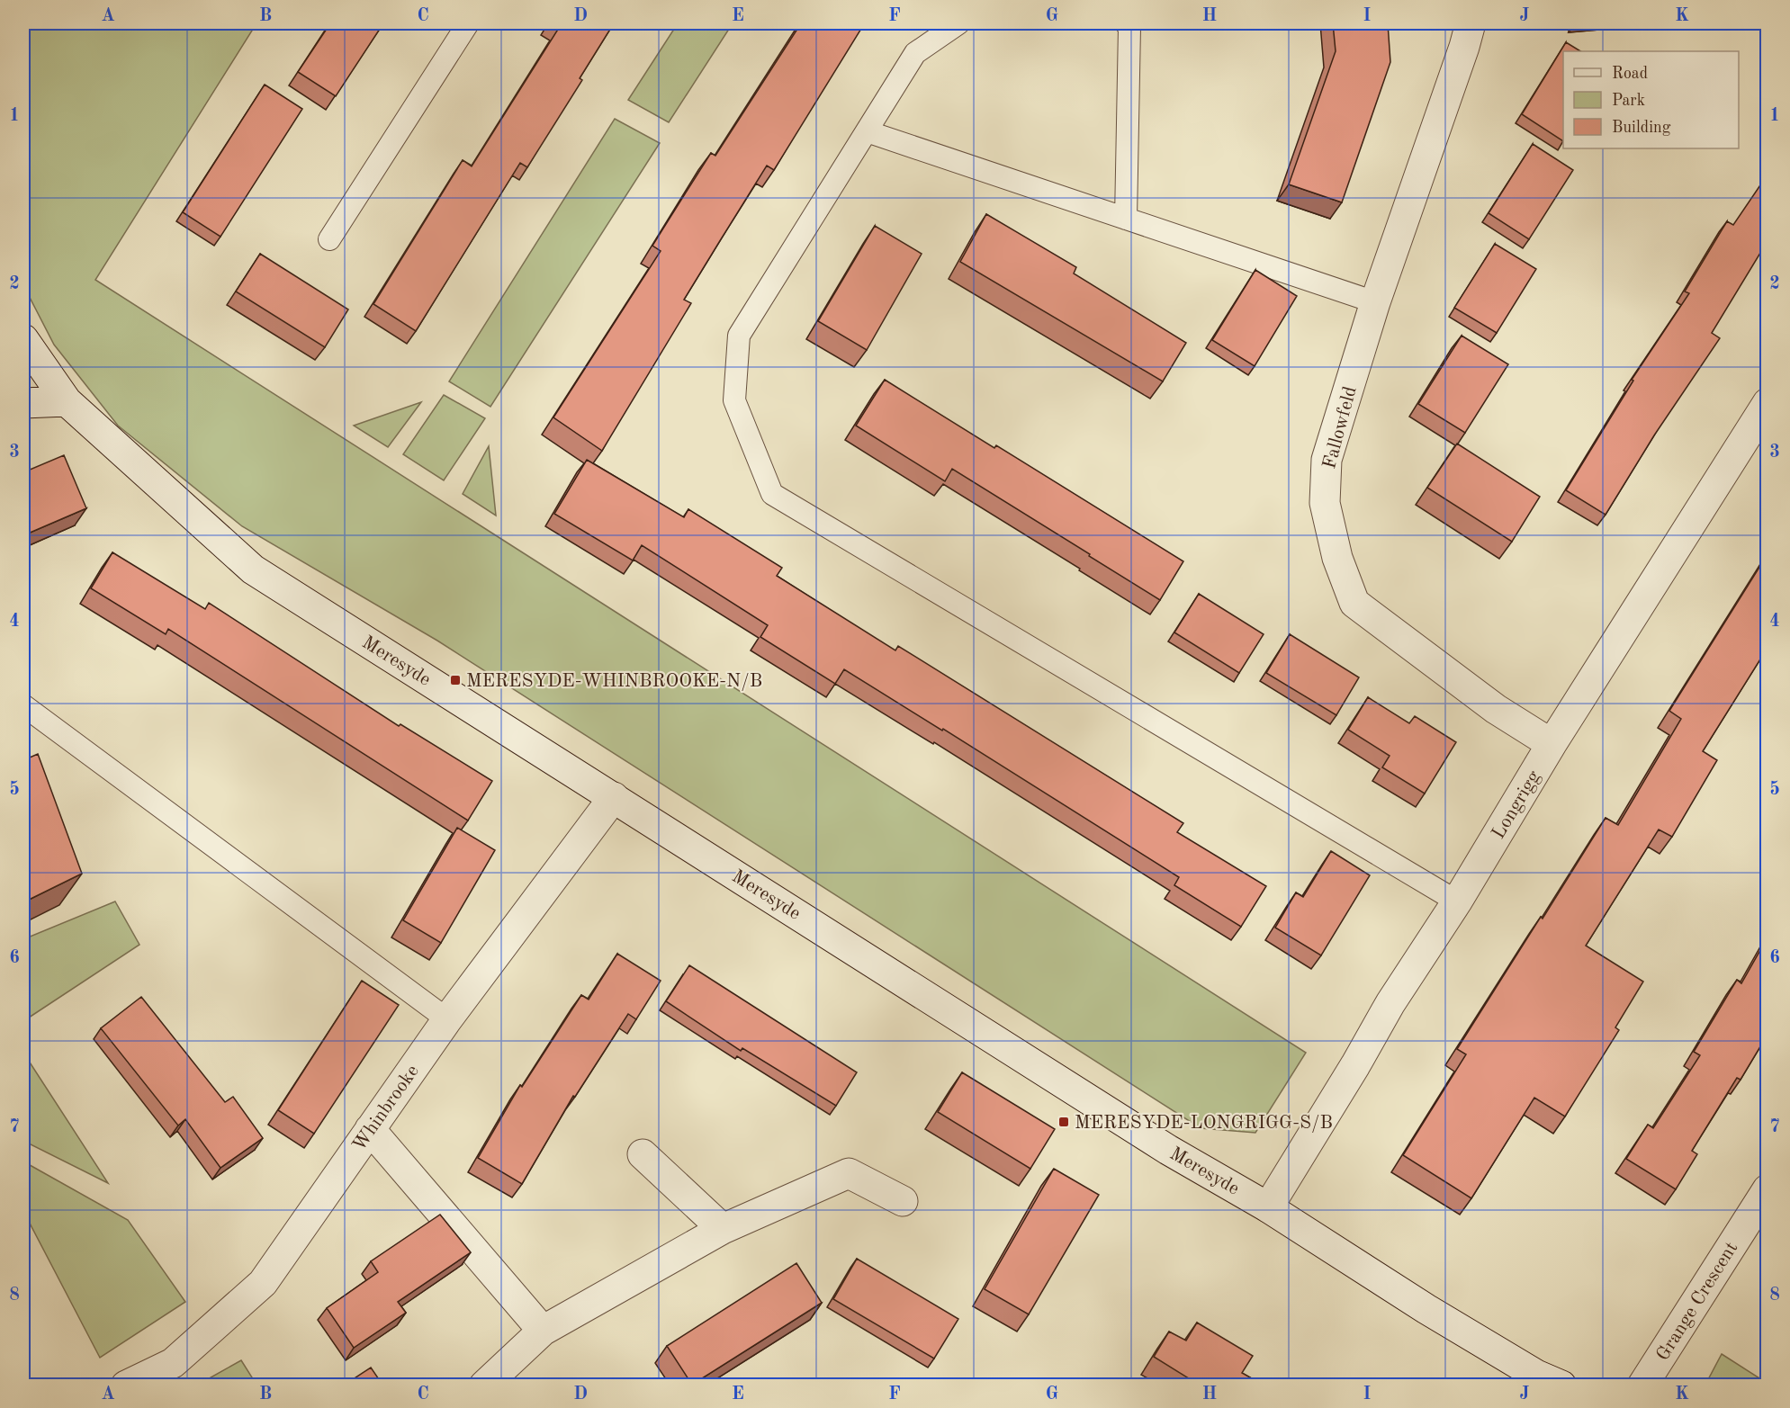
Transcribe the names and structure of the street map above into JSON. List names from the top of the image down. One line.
{"streets":{"street":["Fallowfeld","Meresyde","Longrigg","Whinbrooke","Grange Crescent"]},"crossings":[["Fallowfeld","Longrigg"],["Meresyde","Longrigg"],["Meresyde","Whinbrooke"]],"places":{"transit":["MERESYDE-WHINBROOKE-N/B","MERESYDE-LONGRIGG-S/B"]},"legend":["Road","Park","Building"],"grid":{"columns":["A","B","C","D","E","F","G","H","I","J","K"],"rows":["1","2","3","4","5","6","7","8"]}}
